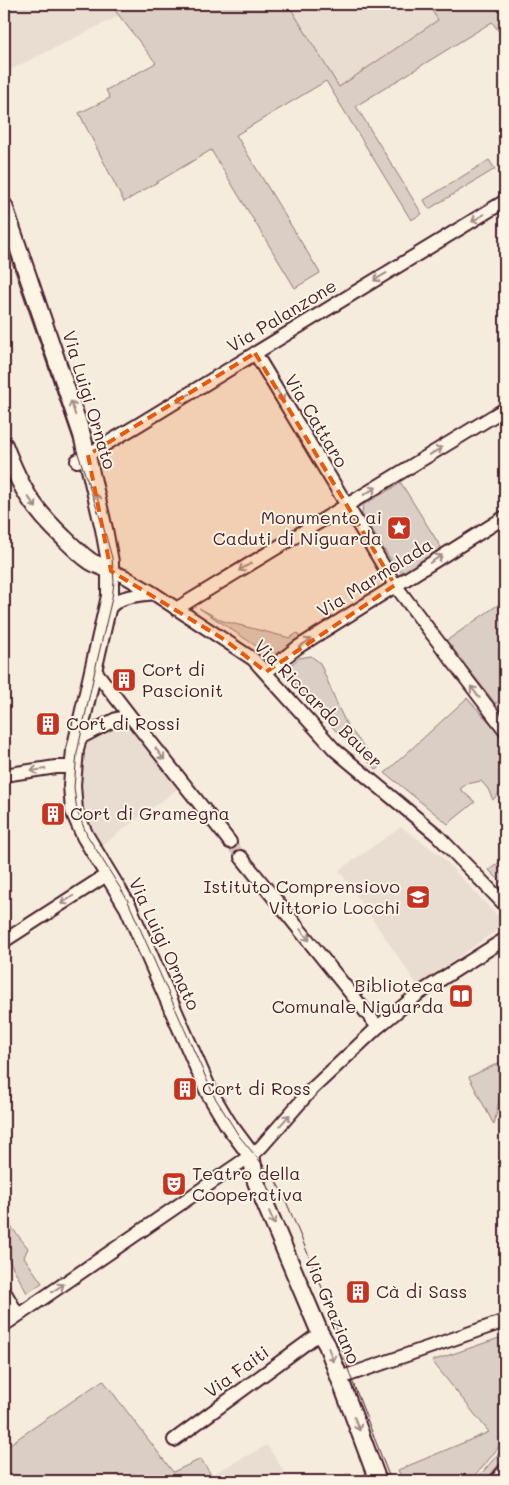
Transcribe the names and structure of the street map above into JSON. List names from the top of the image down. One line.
{"streets":{"main road":["Via Luigi Ornato","Via Graziano"],"street":["Via Palanzone","Via Cattaro","Via Marmolada","Via Riccardo Bauer","Via Faiti"]},"crossings":[["Via Palanzone","Via Luigi Ornato"],["Via Palanzone","Via Cattaro"],["Via Luigi Ornato","Via Riccardo Bauer"],["Via Luigi Ornato","Via Graziano"],["Via Cattaro","Via Marmolada"],["Via Marmolada","Via Riccardo Bauer"],["Via Graziano","Via Faiti"]],"one_way":["Via Palanzone","Via Luigi Ornato","Via Graziano"],"places":{"place":["Monumento ai Caduti di Niguarda"],"building":["Cort di Pascionit","Cort di Rossi","Cort di Gramegna","Cort di Ross","Cà di Sass"],"school or university":["Istituto Comprensiovo Vittorio Locchi"],"library":["Biblioteca Comunale Niguarda"],"theatre":["Teatro della Cooperativa"]}}
